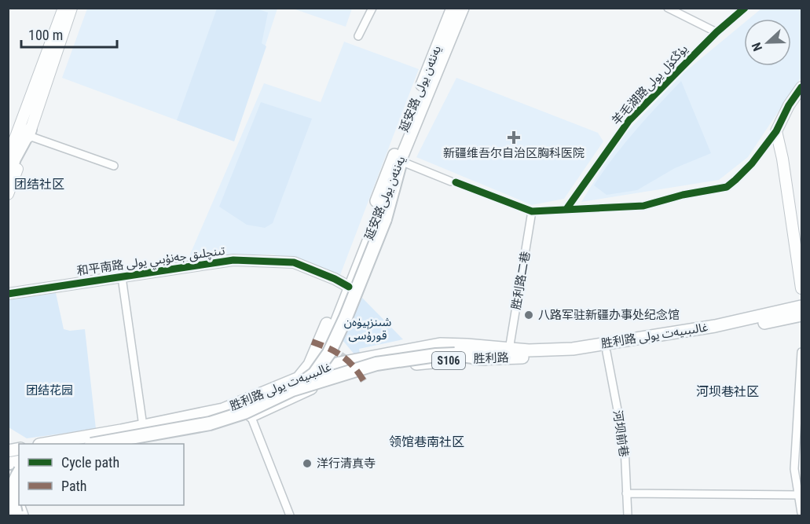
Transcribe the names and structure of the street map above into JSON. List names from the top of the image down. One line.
{"streets":{"main road":["延安路 يەنئەن يولى","延安路يەنئەن يولى","胜利路 غالىبىيەت يولى","胜利路","S106"],"street":["羊毛湖路يۇڭكۆل يولى","和平南路 تىنچلىق جەنۇبىي يولى","胜利路二巷","河坝前巷"]},"crossings":[["延安路 يەنئەن يولى","延安路يەنئەن يولى"],["延安路 يەنئەن يولى","和平南路 تىنچلىق جەنۇبىي يولى"],["延安路 يەنئەن يولى","胜利路 غالىبىيەت يولى"],["延安路يەنئەن يولى","和平南路 تىنچلىق جەنۇبىي يولى"],["延安路يەنئەن يولى","胜利路 غالىبىيەت يولى"],["延安路يەنئەن يولى","胜利路"],["胜利路二巷","胜利路 غالىبىيەت يولى"],["胜利路","河坝前巷"]],"districts":["团结社区","河坝巷社区","领馆巷南社区"],"parks":["شىنزېيۈەن قورۇسى","团结花园"],"places":{"health":["新疆维吾尔自治区胸科医院"],"other":["八路军驻新疆办事处纪念馆","洋行清真寺"]},"legend":["Cycle path","Path"],"scale_bar":"100 m","north":"left"}
